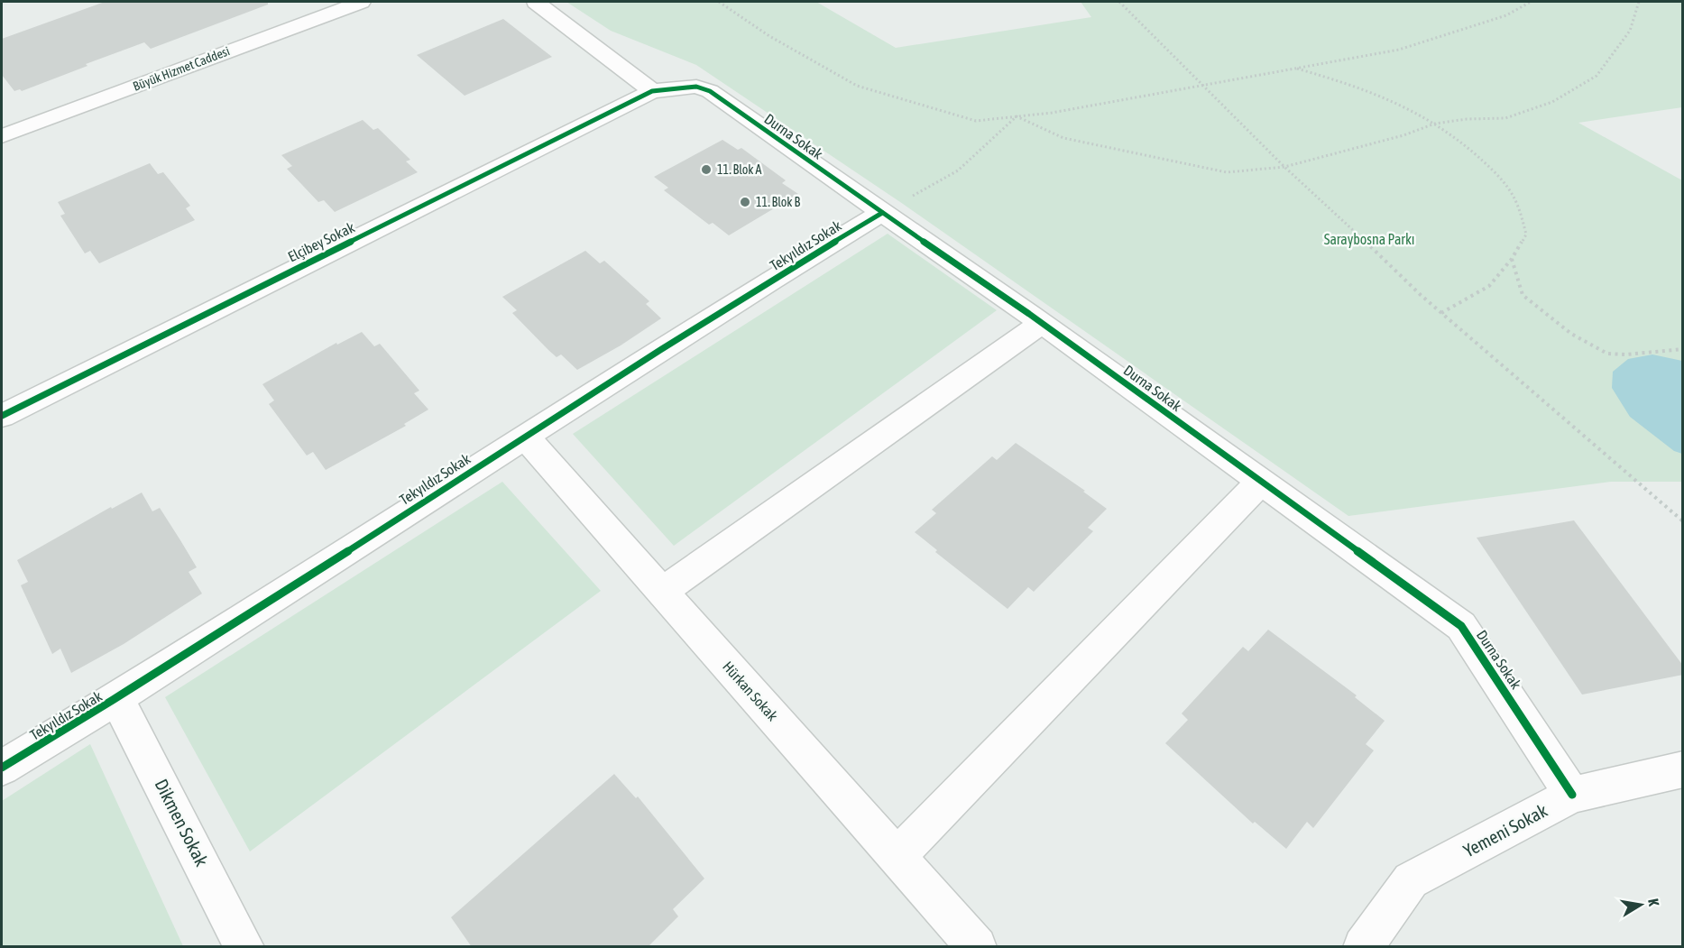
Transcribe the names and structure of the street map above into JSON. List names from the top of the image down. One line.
{"streets":{"street":["Büyük Hizmet Caddesi","Durna Sokak","Elçibey Sokak","Tekyıldız Sokak","Hürkan Sokak","Dikmen Sokak","Yemeni Sokak"]},"crossings":[["Durna Sokak","Elçibey Sokak"],["Durna Sokak","Tekyıldız Sokak"],["Durna Sokak","Yemeni Sokak"],["Tekyıldız Sokak","Hürkan Sokak"],["Tekyıldız Sokak","Dikmen Sokak"]],"parks":["Saraybosna Parkı"],"places":["11. Blok A","11. Blok B"],"north":"right"}
